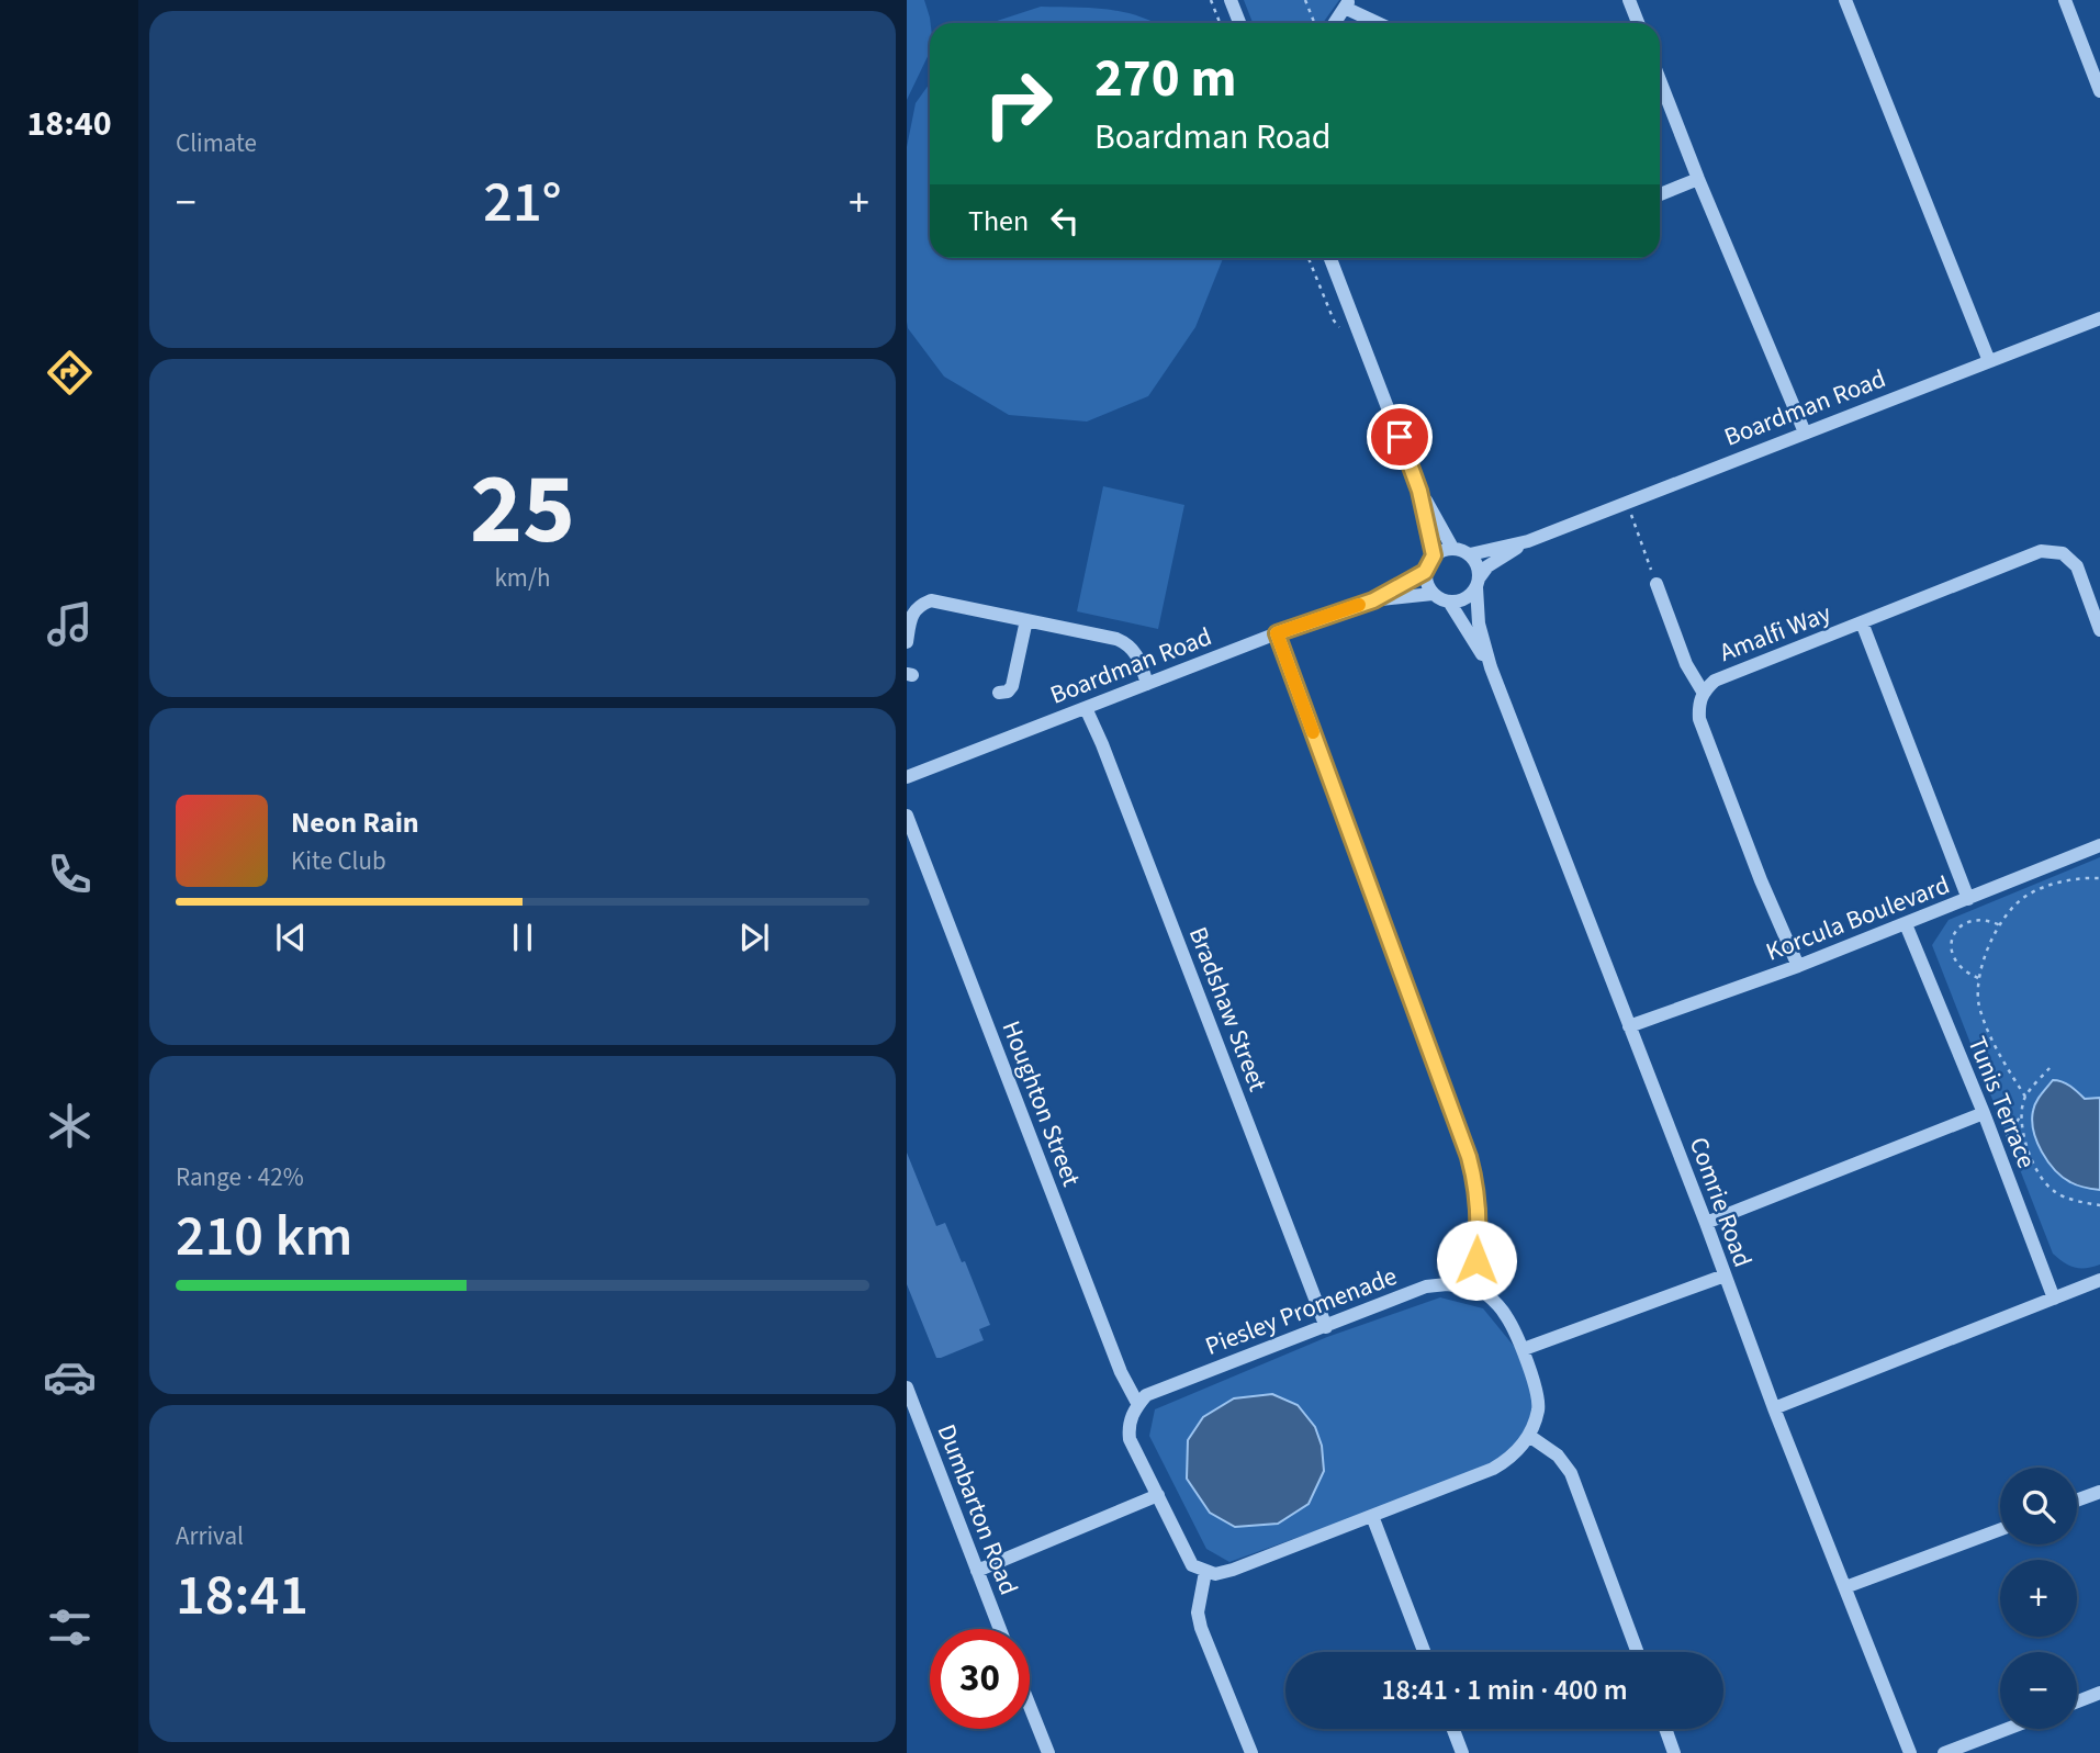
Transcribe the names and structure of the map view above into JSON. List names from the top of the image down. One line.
{"streets":{"street":["Boardman Road","Amalfi Way","Korcula Boulevard","Bradshaw Street","Tunis Terrace","Houghton Street","Comrie Road","Piesley Promenade","Dumbarton Road"]},"crossings":[["Boardman Road","Bradshaw Street"],["Boardman Road","Comrie Road"],["Amalfi Way","Korcula Boulevard"],["Korcula Boulevard","Tunis Terrace"],["Korcula Boulevard","Comrie Road"],["Bradshaw Street","Piesley Promenade"],["Houghton Street","Piesley Promenade"]],"page":{"tabs":"18:40","tile":["Climate",["25","km/h"],["Range · 42%","210 km"],["Arrival","18:41"]],"turn":["270 m","Boardman Road"],"heat":["−","21°","+"],"then":"Then","song":["Neon Rain","Kite Club"],"map_buttons":["+","−"],"limit":"30","trip":"18:41 · 1 min · 400 m"}}
